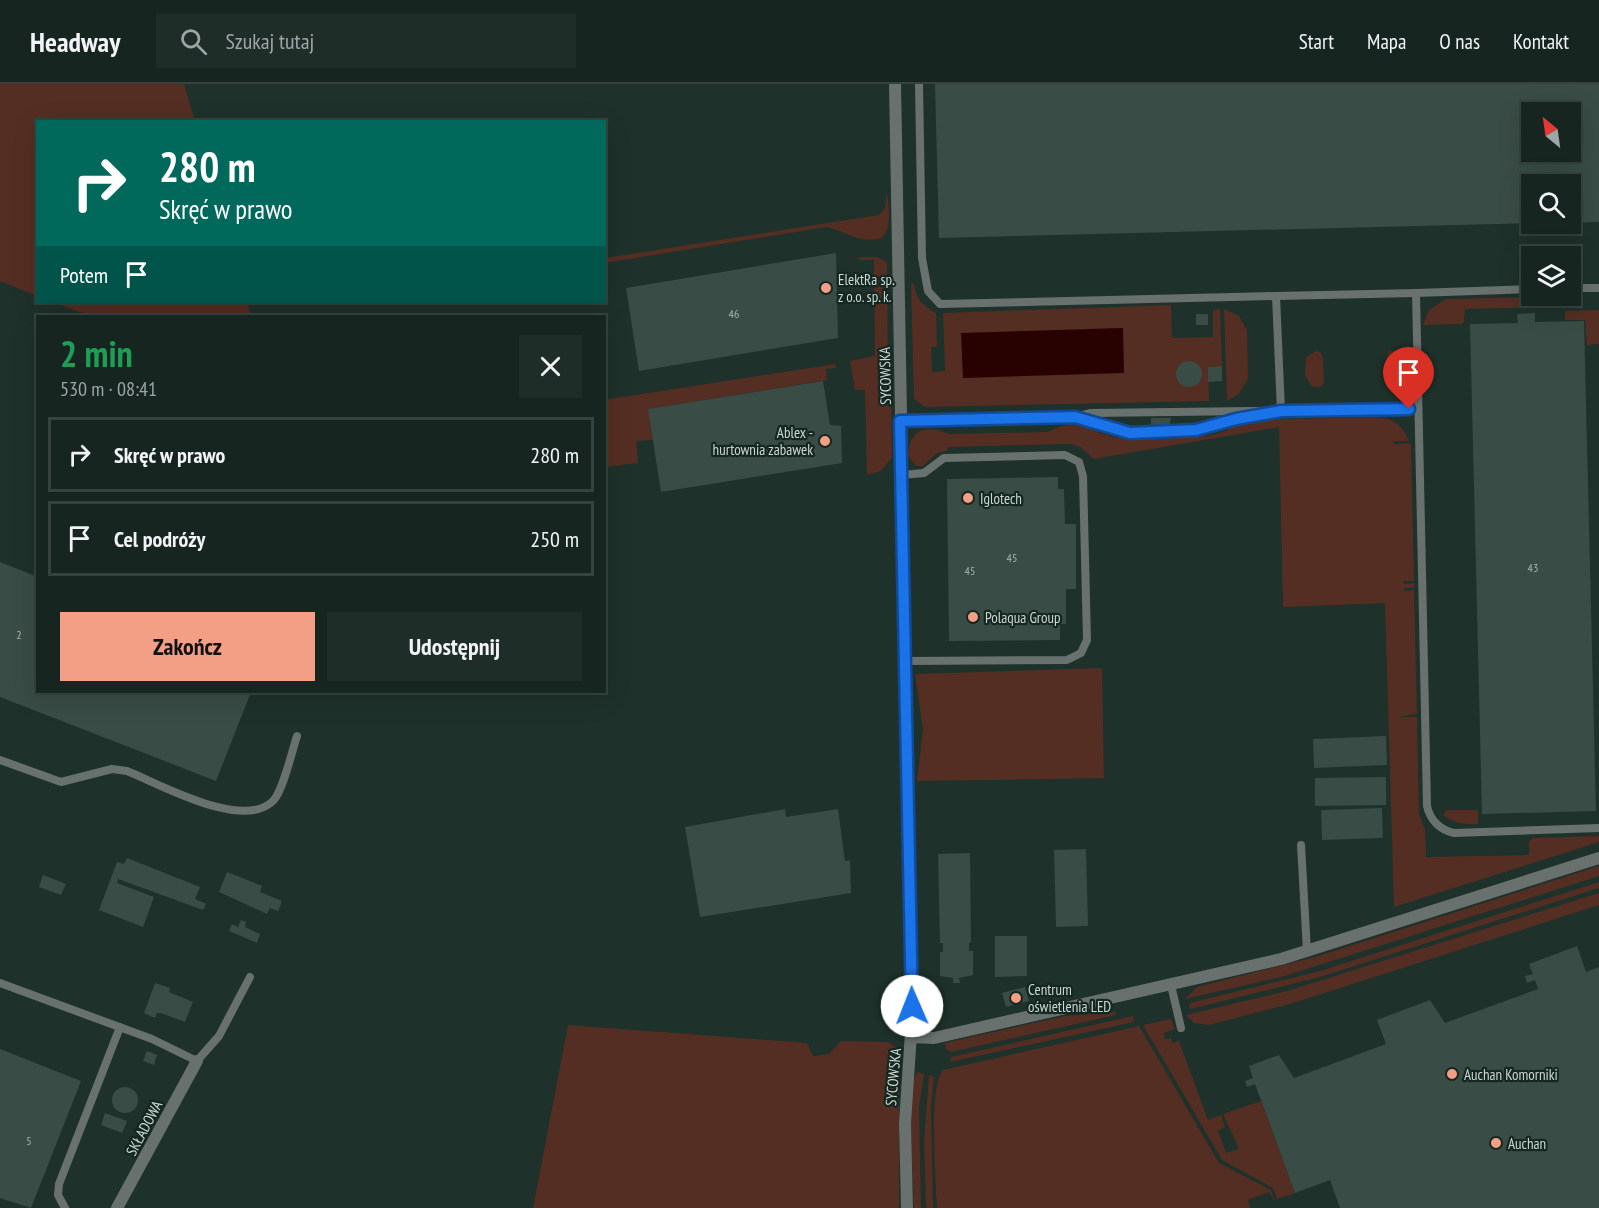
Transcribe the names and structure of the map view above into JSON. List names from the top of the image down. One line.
{"streets":{"street":["SYCOWSKA","SKŁADOWA"]},"places":["ElektRa sp. z o.o. sp. k.","Ablex - hurtownia zabawek","Iglotech","Polaqua Group","Centrum oświetlenia LED","Auchan Komorniki","Auchan"],"house_numbers":["46","45","43","45","2","5"],"north":"top left","page":{"header":"Headway","search":"Szukaj tutaj","nav":["Start","Mapa","O nas","Kontakt"],"turn":["280 m","Skręć w prawo"],"then":"Potem","heading":["2 min","530 m · 08:41"],"list":[{"name":"Skręć w prawo","value":"280 m"},{"name":"Cel podróży","value":"250 m"}],"buttons":["Zakończ","Udostępnij"]}}
